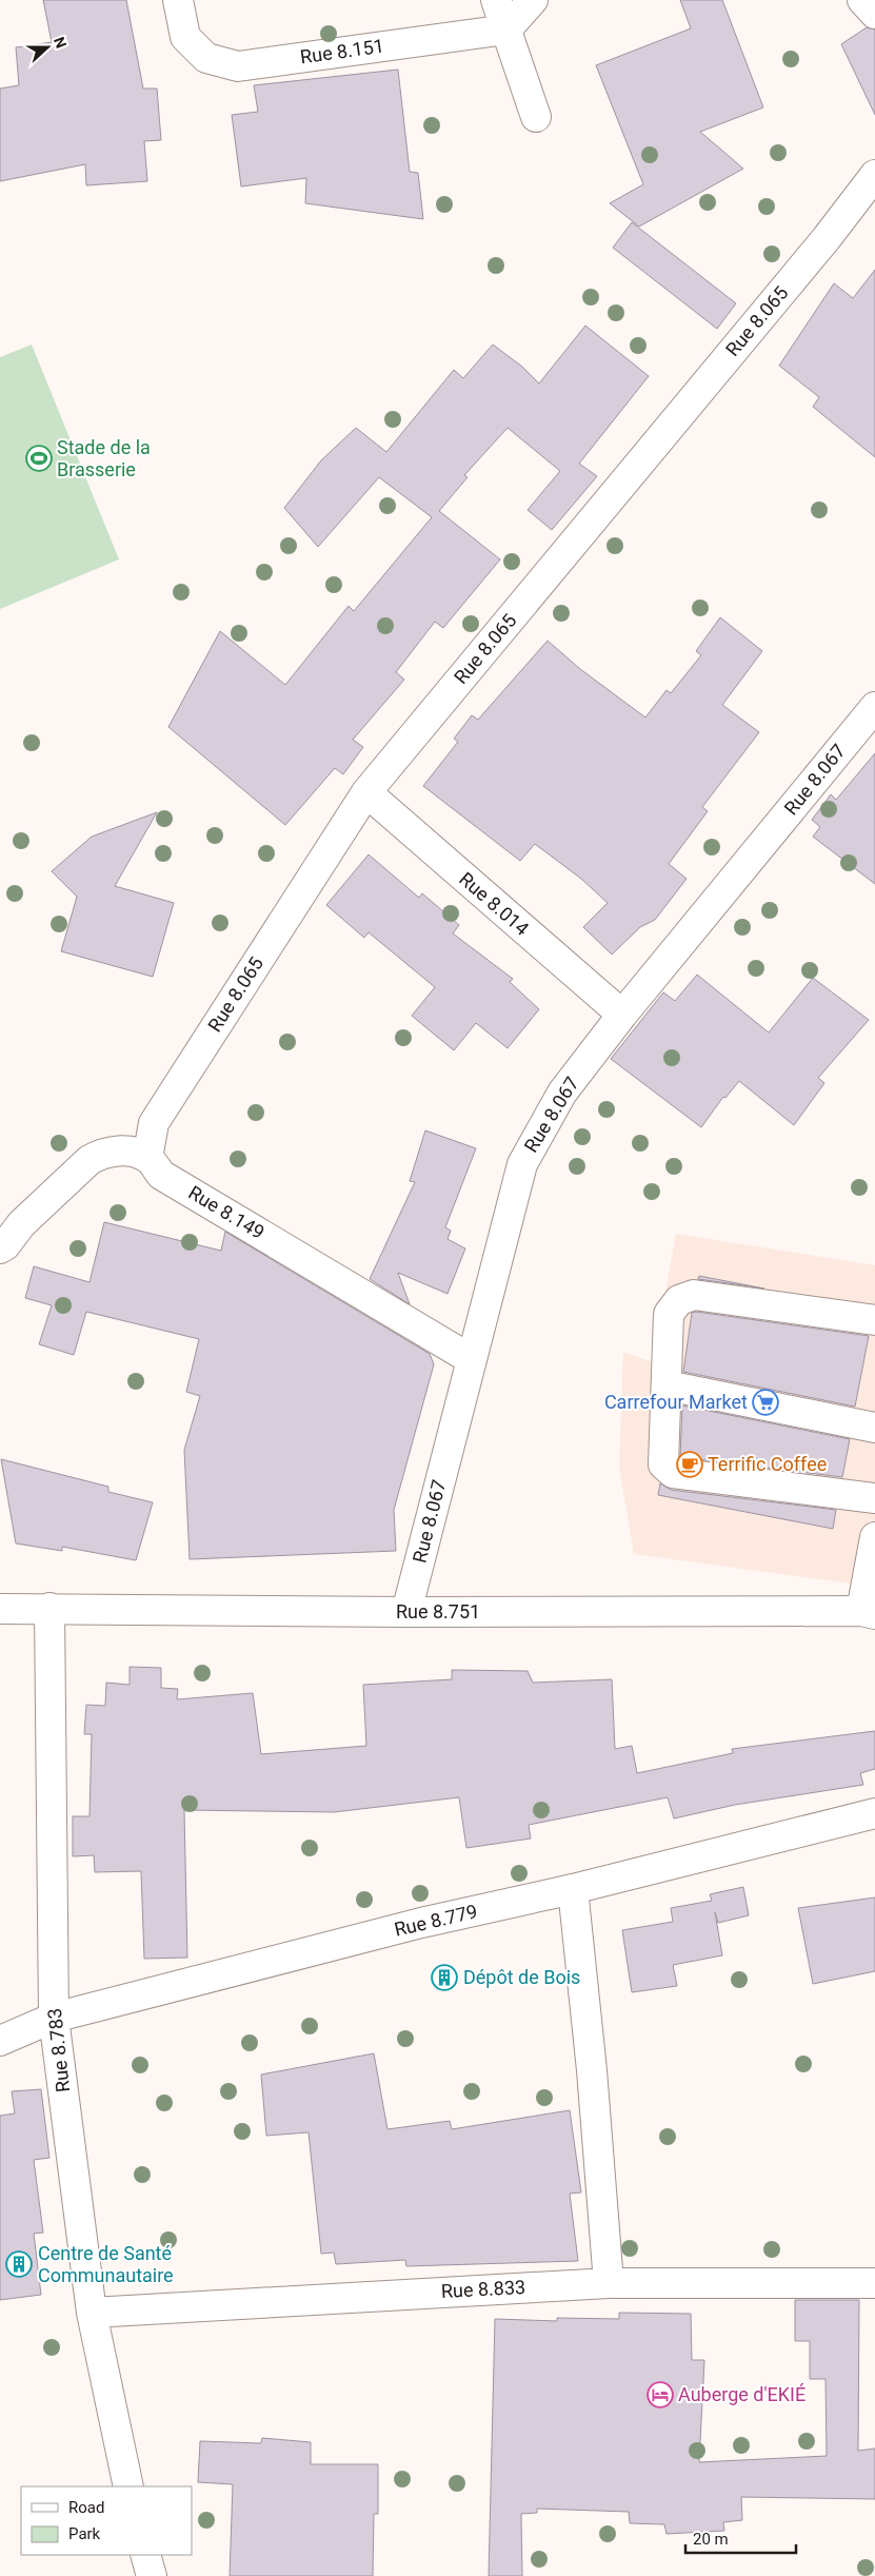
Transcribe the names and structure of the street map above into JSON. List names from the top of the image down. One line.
{"streets":{"street":["Rue 8.151","Rue 8.065","Rue 8.067","Rue 8.014","Rue 8.149","Rue 8.751","Rue 8.779","Rue 8.783","Rue 8.833"]},"crossings":[["Rue 8.065","Rue 8.014"],["Rue 8.065","Rue 8.149"],["Rue 8.067","Rue 8.014"],["Rue 8.067","Rue 8.149"],["Rue 8.067","Rue 8.751"],["Rue 8.751","Rue 8.783"],["Rue 8.779","Rue 8.783"],["Rue 8.783","Rue 8.833"]],"places":{"sports":["Stade de la Brasserie"],"supermarket":["Carrefour Market"],"cafe":["Terrific Coffee"],"building":["Dépôt de Bois","Centre de Santé Communautaire"],"hotel":["Auberge d'EKIÉ"]},"legend":["Road","Park"],"scale_bar":"20 m","north":"right"}
